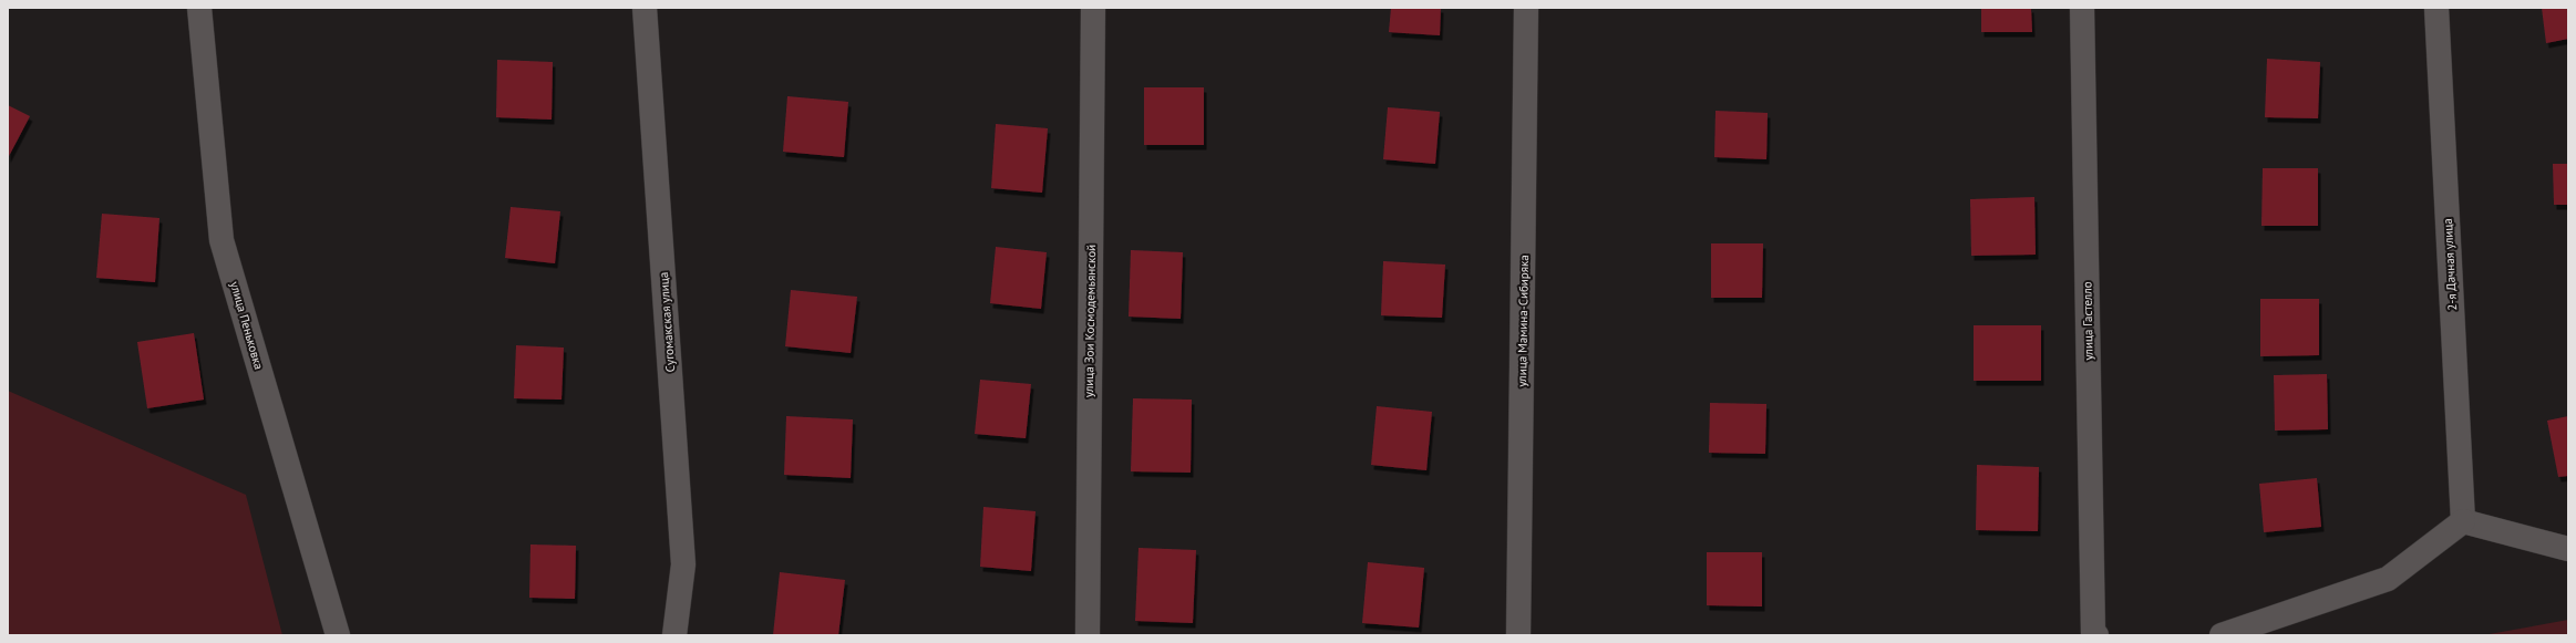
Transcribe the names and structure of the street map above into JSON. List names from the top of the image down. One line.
{"streets":{"street":["2-я Дачная улица","улица Зои Космодемьянской","улица Мамина-Сибиряка","улица Гастелло","Сугомакская улица","улица Пеньковка"]}}
